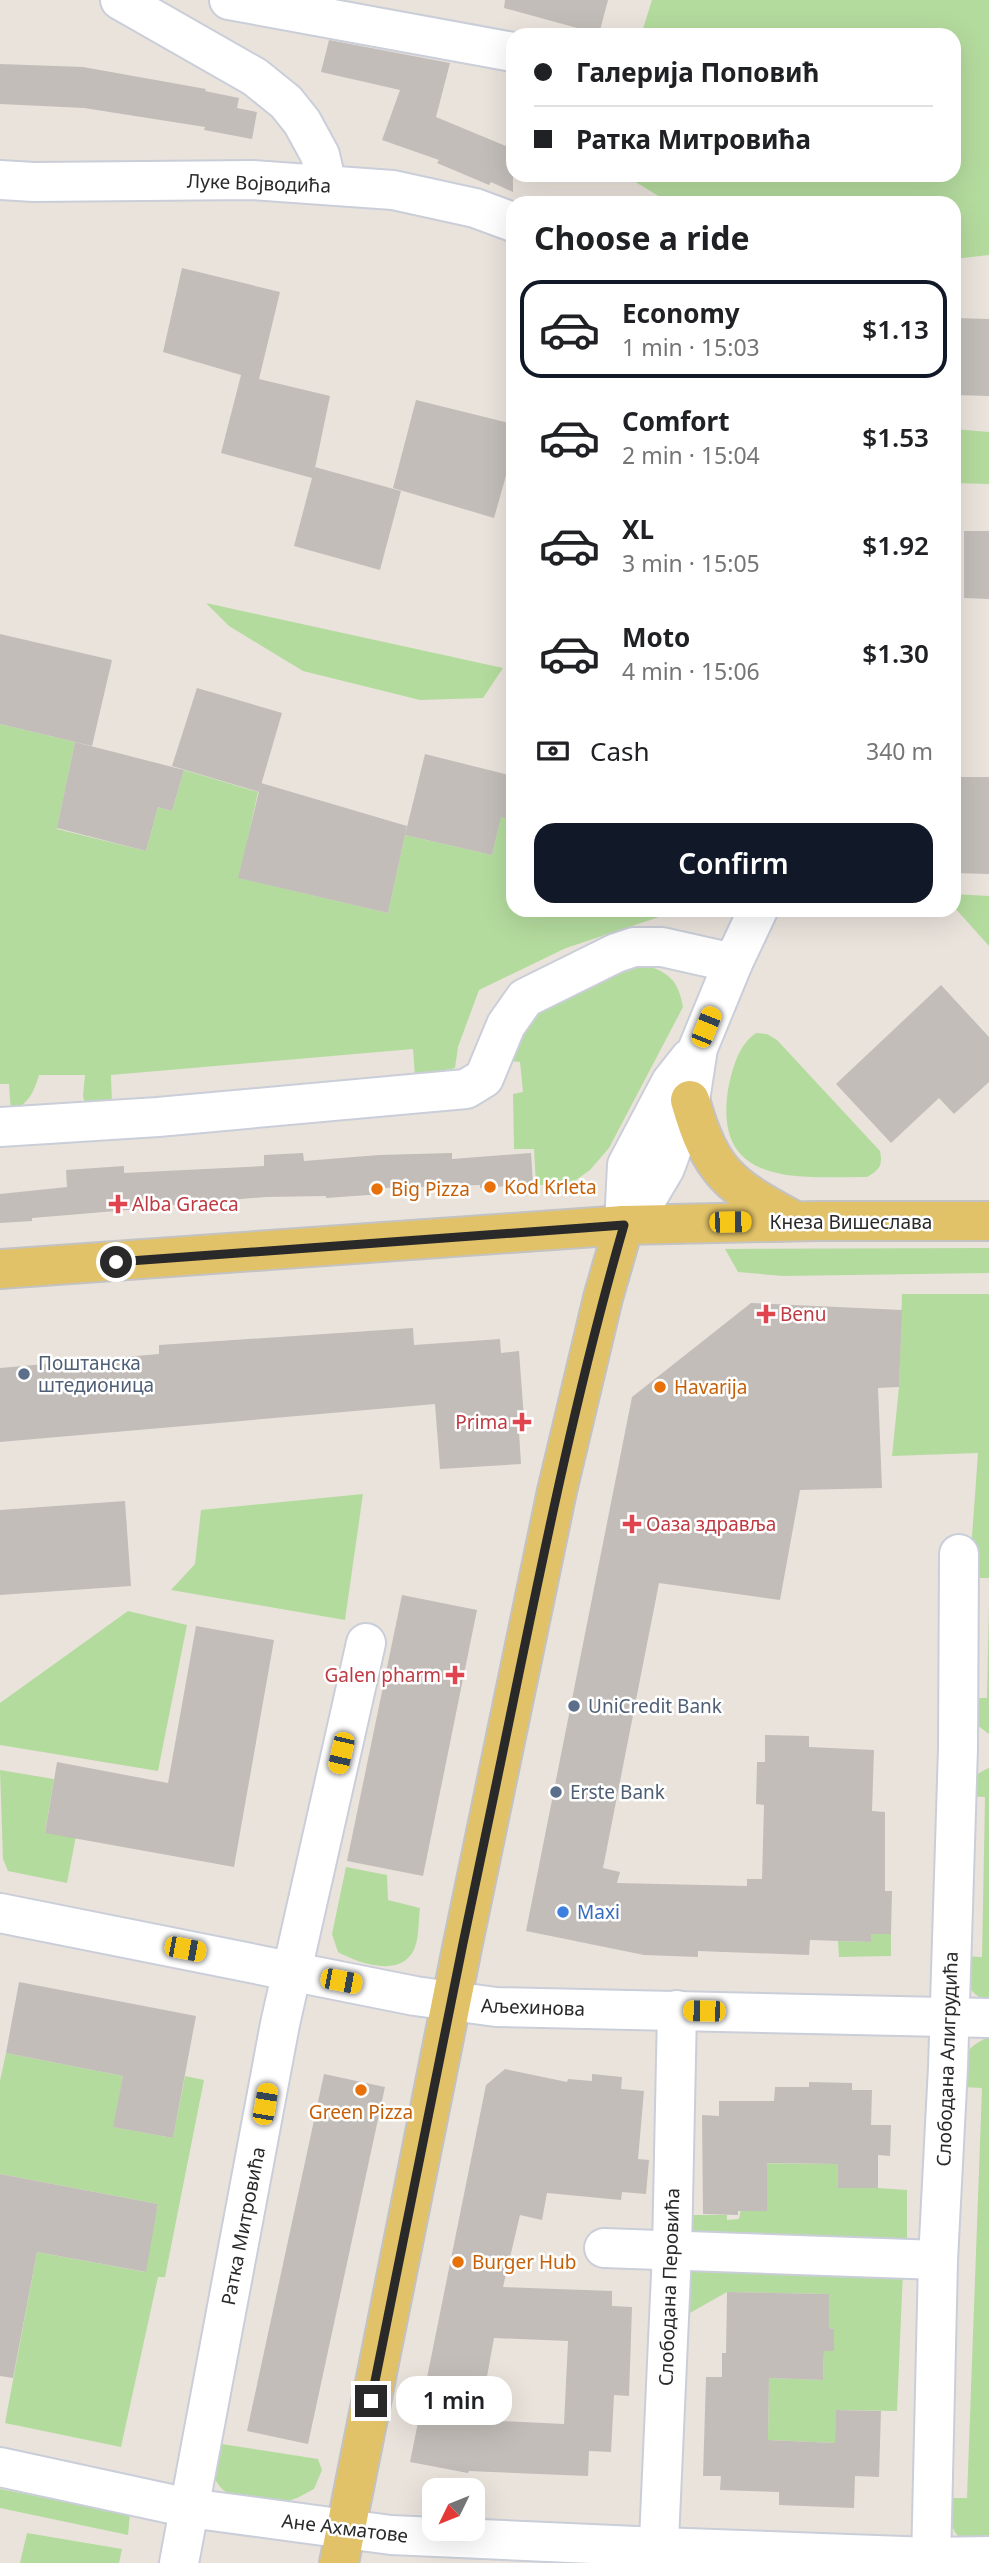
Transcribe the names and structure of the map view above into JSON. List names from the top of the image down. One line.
{"streets":{"main road":["Кнеза Вишеслава"],"street":["Луке Војводића","Аљехинова","Слободана Алигрудића","Ратка Митровића","Слободана Перовића","Ане Ахматове"]},"crossings":[["Аљехинова","Слободана Алигрудића"],["Аљехинова","Ратка Митровића"],["Аљехинова","Слободана Перовића"],["Слободана Алигрудића","Ане Ахматове"],["Ратка Митровића","Ане Ахматове"],["Слободана Перовића","Ане Ахматове"]],"places":{"other":["Kod Krleta","Big Pizza","Поштанска штедионица","Havarija","UniCredit Bank","Erste Bank","Maxi","Green Pizza","Burger Hub"],"health":["Alba Graeca","Benu","Prima","Оаза здравља","Galen pharm"]},"north":"bottom left","page":{"banner":["Галерија Поповић","Ратка Митровића"],"heading":"Choose a ride","list":[{"name":"Economy","note":"1 min · 15:03","value":"$1.13"},{"name":"Comfort","note":"2 min · 15:04","value":"$1.53"},{"name":"XL","note":"3 min · 15:05","value":"$1.92"},{"name":"Moto","note":"4 min · 15:06","value":"$1.30"}],"pay":["Cash","340 m"],"buttons":"Confirm","bubble":"1 min"}}
